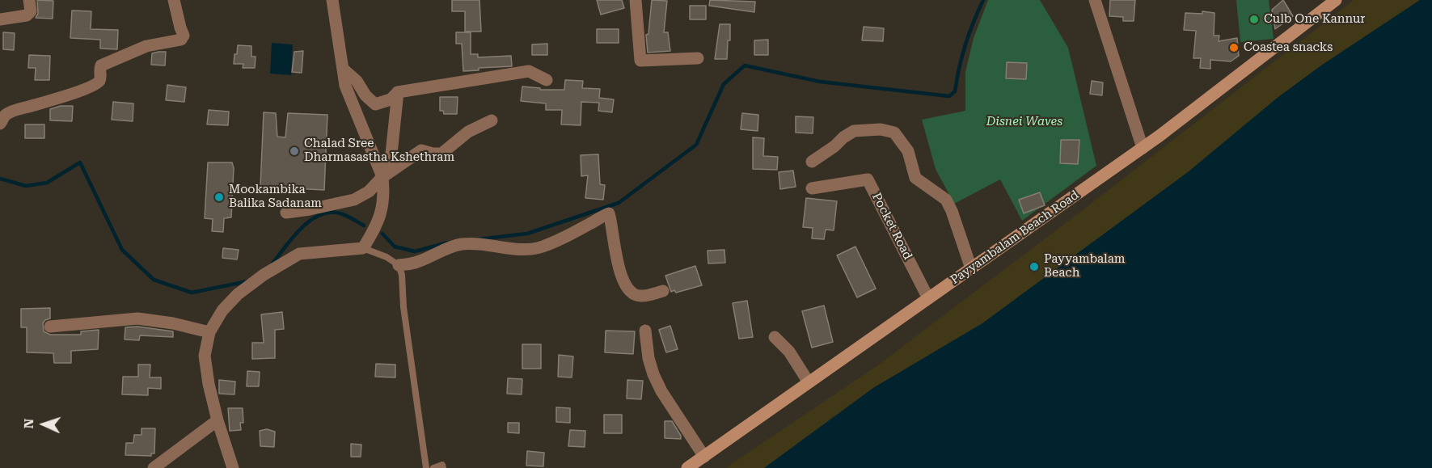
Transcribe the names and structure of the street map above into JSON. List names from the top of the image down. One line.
{"streets":{"main road":["Payyambalam Beach Road"],"street":["Pocket Road"]},"crossings":[["Pocket Road","Payyambalam Beach Road"]],"parks":["Disnei Waves"],"places":["Culb One Kannur","Coastea snacks","Chalad Sree Dharmasastha Kshethram","Mookambika Balika Sadanam","Payyambalam Beach"],"north":"left"}
